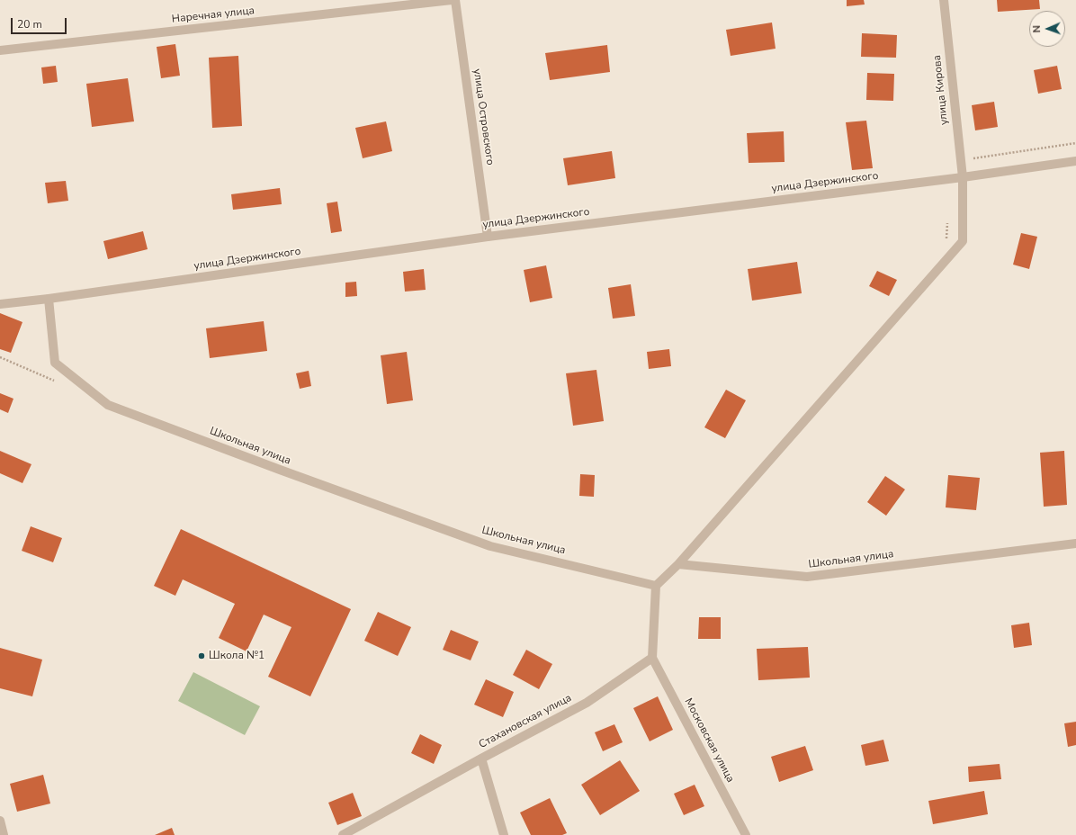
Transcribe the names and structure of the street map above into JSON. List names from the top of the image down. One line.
{"streets":{"street":["Наречная улица","улица Кирова","улица Островского","улица Дзержинского","Школьная улица","Стахановская улица","Московская улица"]},"crossings":[["улица Кирова","улица Дзержинского"],["улица Кирова","Школьная улица"],["улица Островского","улица Дзержинского"],["улица Дзержинского","Школьная улица"],["Стахановская улица","Московская улица"]],"places":["Школа №1"],"scale_bar":"20 m","north":"left"}
